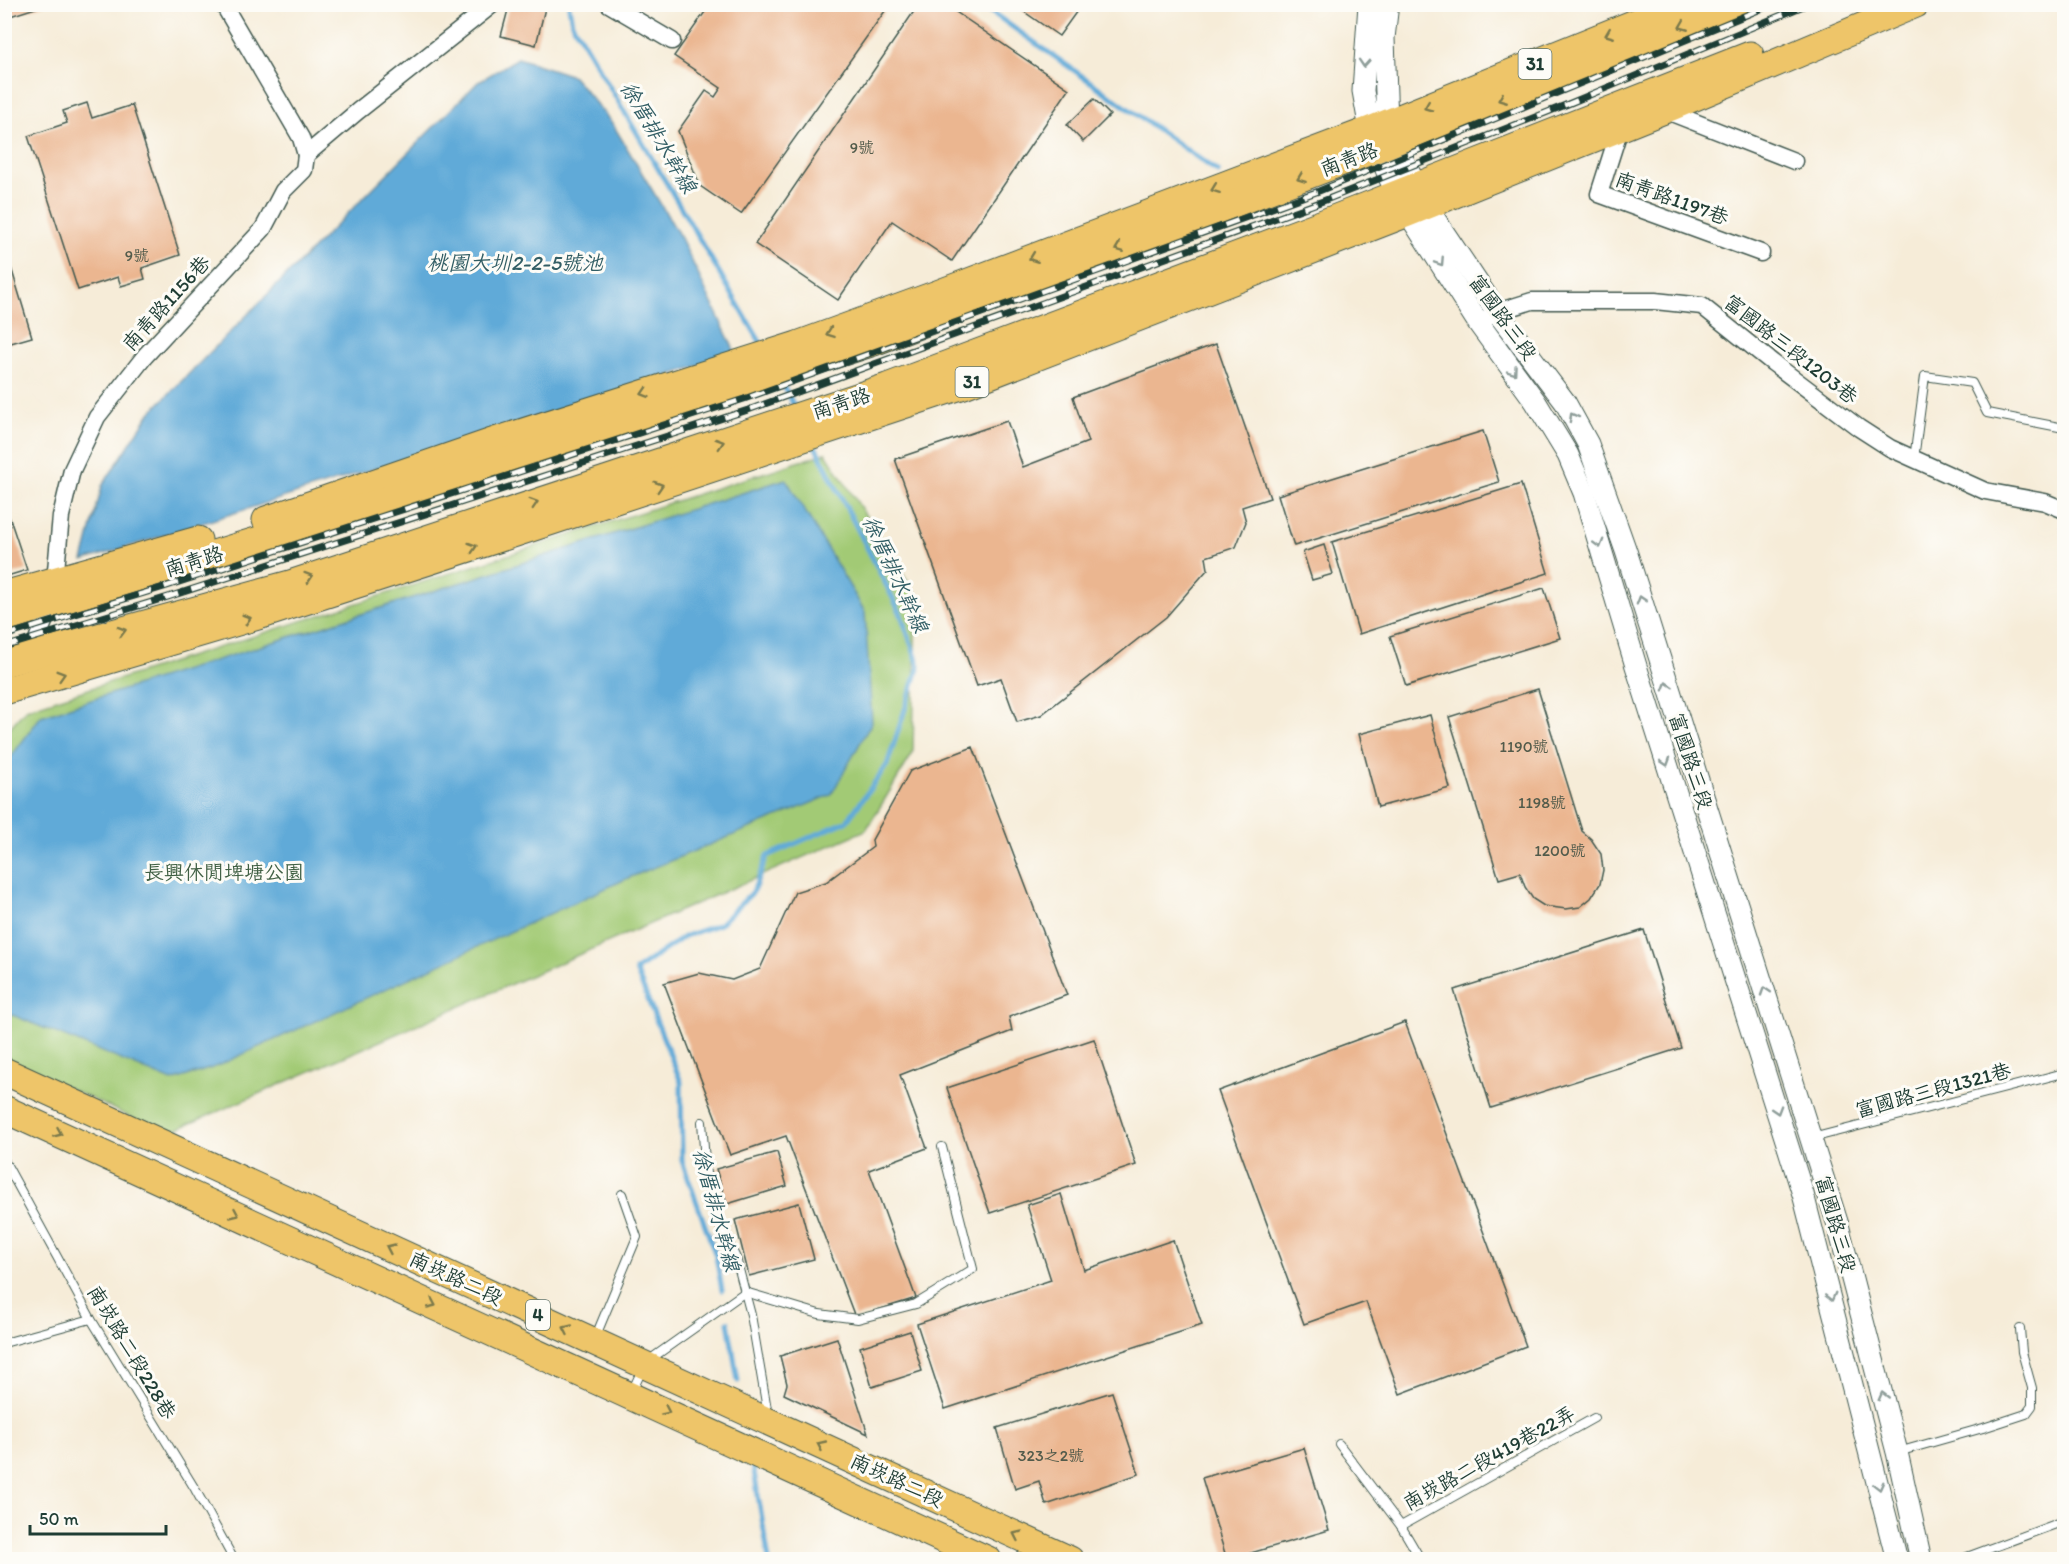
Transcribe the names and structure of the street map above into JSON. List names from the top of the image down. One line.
{"streets":{"main road":["31","南青路","南崁路二段","4"],"street":["南青路1197巷","南青路1156巷","富國路三段","富國路三段1203巷"],"lane":["富國路三段1321巷","南崁路二段228巷","南崁路二段419巷22弄"]},"crossings":[["31","南青路"],["31","南青路1197巷"],["31","南青路1156巷"],["31","富國路三段"],["南青路","南青路1156巷"],["南青路","富國路三段"],["富國路三段","富國路三段1203巷"],["富國路三段","富國路三段1321巷"]],"water":["徐厝排水幹線","桃園大圳2-2-5號池"],"parks":["長興休閒埤塘公園"],"house_numbers":["9號","9號","1190號","1198號","1200號","323之2號"],"scale_bar":"50 m"}
